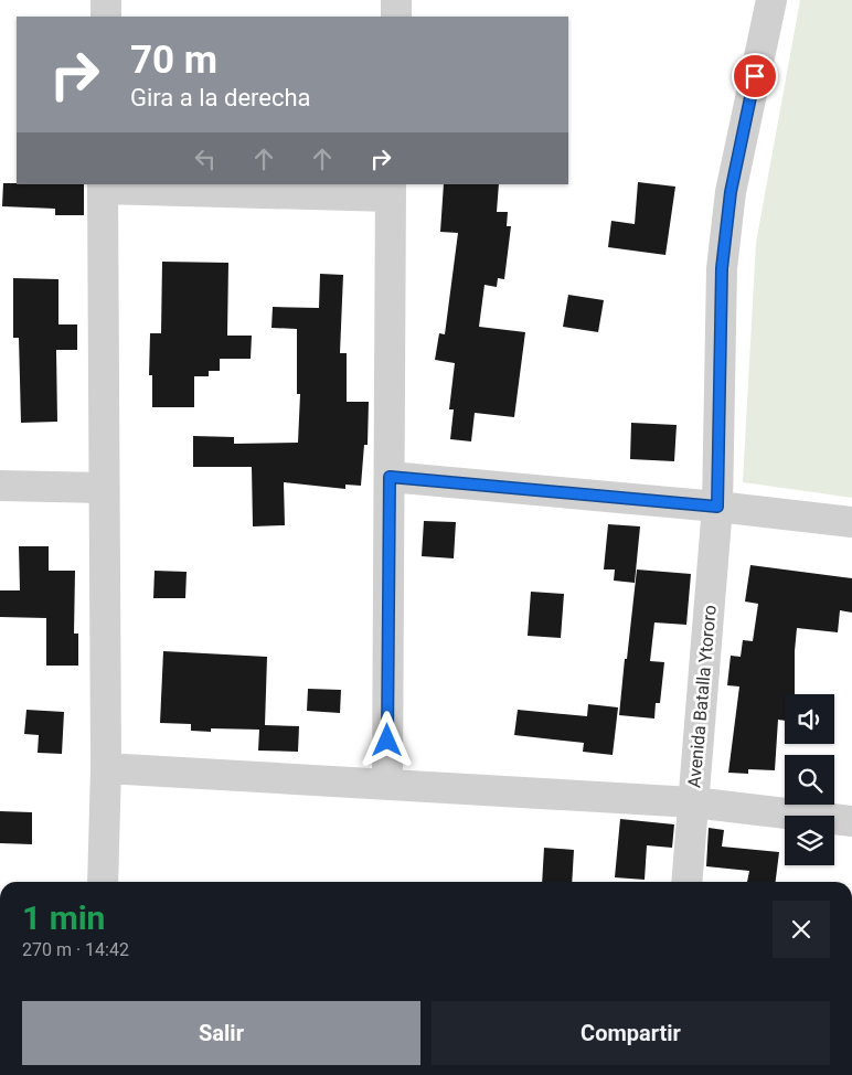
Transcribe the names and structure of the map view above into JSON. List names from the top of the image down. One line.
{"streets":{"street":["Avenida Batalla Ytororo"]},"page":{"turn":["70 m","Gira a la derecha"],"heading":["1 min","270 m · 14:42"],"buttons":["Salir","Compartir"]}}
